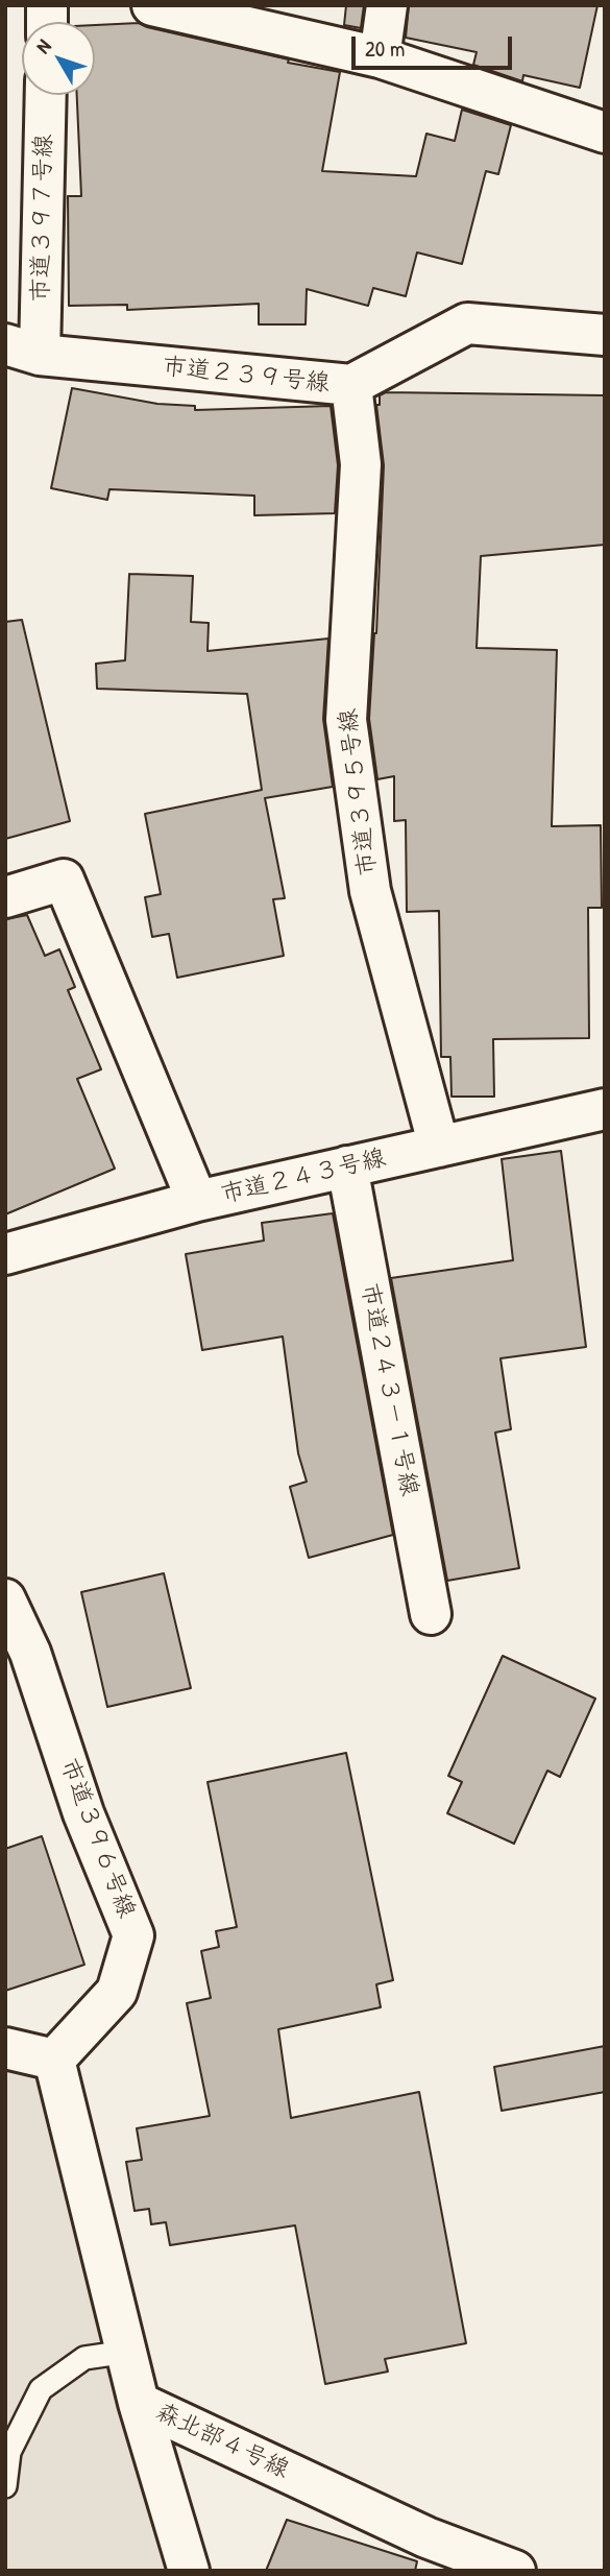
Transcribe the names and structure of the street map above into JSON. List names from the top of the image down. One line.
{"streets":{"street":["市道３９７号線","市道２３９号線","市道３９５号線","市道２４３号線","市道２４３－１号線","市道３９６号線","森北部４号線"]},"crossings":[["市道３９７号線","市道２３９号線"],["市道２３９号線","市道３９５号線"],["市道３９５号線","市道２４３号線"],["市道２４３号線","市道２４３－１号線"],["市道３９６号線","森北部４号線"]],"scale_bar":"20 m","north":"top left"}
